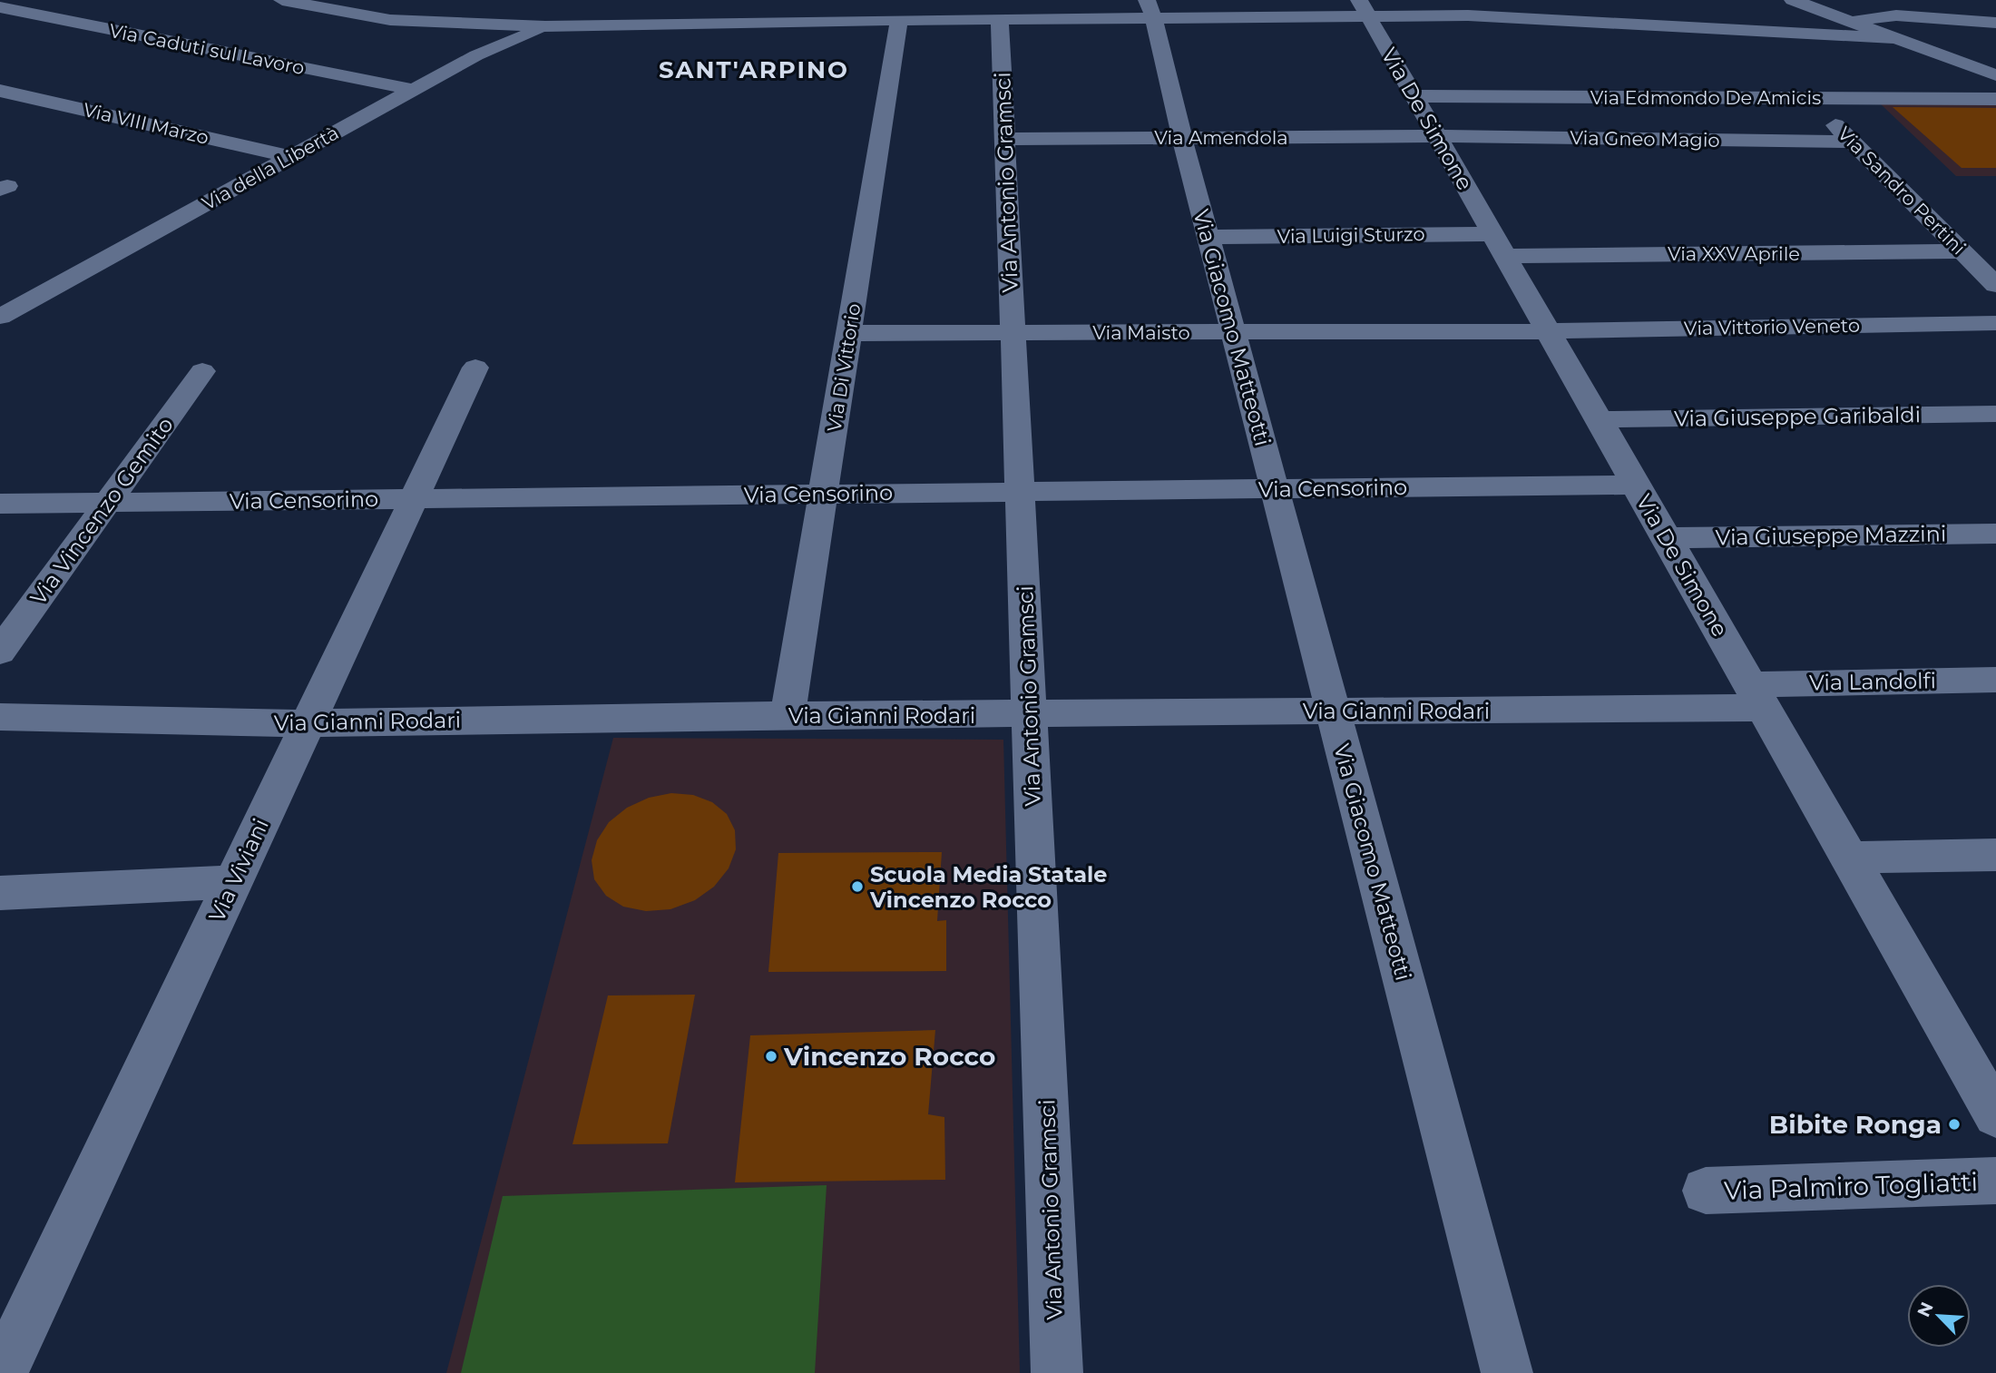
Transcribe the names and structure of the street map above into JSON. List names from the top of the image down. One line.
{"streets":{"street":["Via Caduti sul Lavoro","Via Edmondo De Amicis","Via De Simone","Via VIII Marzo","Via Amendola","Via Gneo Magio","Via della Libertà","Via Antonio Gramsci","Via Sandro Pertini","Via Luigi Sturzo","Via XXV Aprile","Via Vittorio Veneto","Via Giacomo Matteotti","Via Maisto","Via Di Vittorio","Via Giuseppe Garibaldi","Via Censorino","Via Vincenzo Gemito","Via Giuseppe Mazzini","Via Landolfi","Via Gianni Rodari","Via Viviani","Via Palmiro Togliatti"]},"crossings":[["Via Caduti sul Lavoro","Via della Libertà"],["Via Edmondo De Amicis","Via De Simone"],["Via Edmondo De Amicis","Via Sandro Pertini"],["Via De Simone","Via Amendola"],["Via De Simone","Via Gneo Magio"],["Via De Simone","Via Luigi Sturzo"],["Via De Simone","Via XXV Aprile"],["Via De Simone","Via Vittorio Veneto"],["Via De Simone","Via Maisto"],["Via De Simone","Via Giuseppe Garibaldi"],["Via De Simone","Via Censorino"],["Via De Simone","Via Giuseppe Mazzini"],["Via De Simone","Via Landolfi"],["Via De Simone","Via Gianni Rodari"],["Via VIII Marzo","Via della Libertà"],["Via Amendola","Via Gneo Magio"],["Via Amendola","Via Antonio Gramsci"],["Via Amendola","Via Giacomo Matteotti"],["Via Gneo Magio","Via Sandro Pertini"],["Via Antonio Gramsci","Via Maisto"],["Via Antonio Gramsci","Via Censorino"],["Via Antonio Gramsci","Via Gianni Rodari"],["Via Sandro Pertini","Via XXV Aprile"],["Via Luigi Sturzo","Via XXV Aprile"],["Via Luigi Sturzo","Via Giacomo Matteotti"],["Via Vittorio Veneto","Via Maisto"],["Via Giacomo Matteotti","Via Maisto"],["Via Giacomo Matteotti","Via Censorino"],["Via Giacomo Matteotti","Via Gianni Rodari"],["Via Maisto","Via Di Vittorio"],["Via Di Vittorio","Via Censorino"],["Via Di Vittorio","Via Gianni Rodari"],["Via Censorino","Via Vincenzo Gemito"],["Via Censorino","Via Viviani"],["Via Landolfi","Via Gianni Rodari"],["Via Gianni Rodari","Via Viviani"]],"districts":["SANT'ARPINO"],"places":["Scuola Media Statale Vincenzo Rocco","Vincenzo Rocco","Bibite Ronga"],"north":"top left"}
